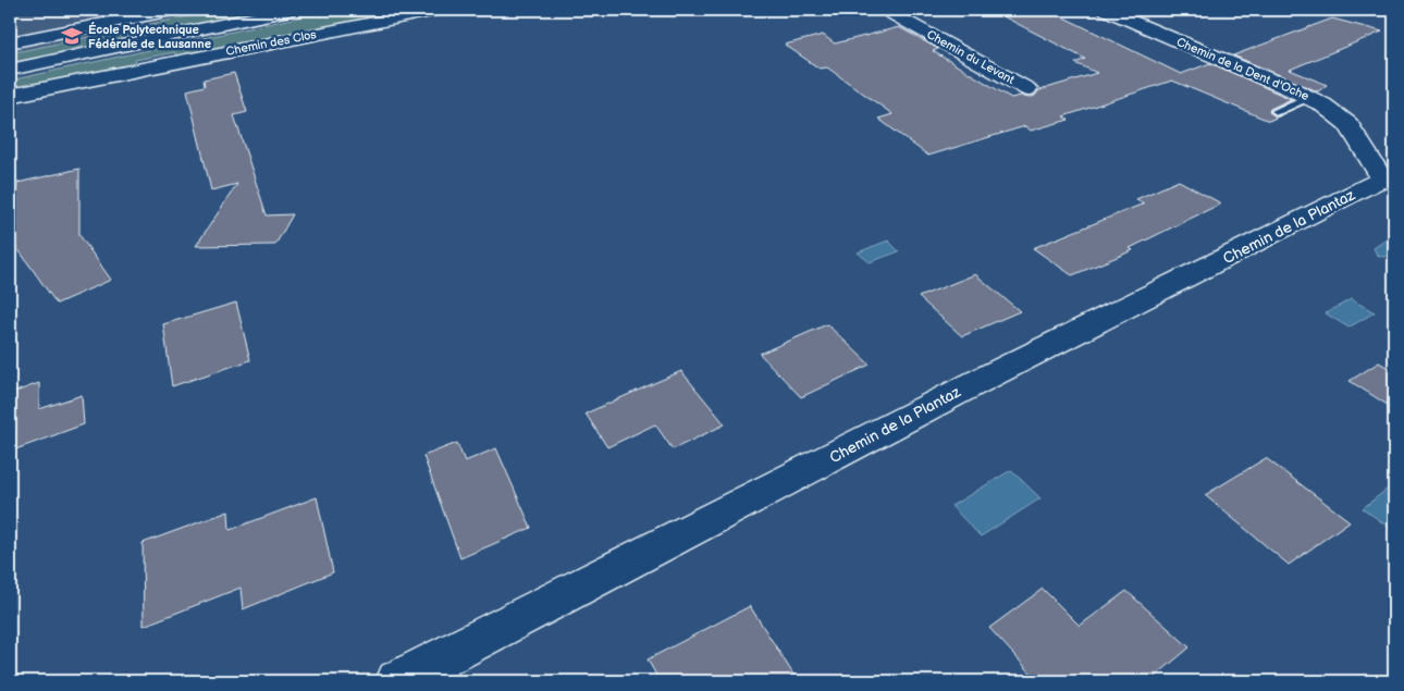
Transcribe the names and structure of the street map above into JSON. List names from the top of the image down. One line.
{"streets":{"street":["Chemin des Clos","Chemin du Levant","Chemin de la Dent d'Oche","Chemin de la Plantaz"]},"crossings":[["Chemin de la Dent d'Oche","Chemin de la Plantaz"]],"places":{"school or university":["École Polytechnique Fédérale de Lausanne"]}}
